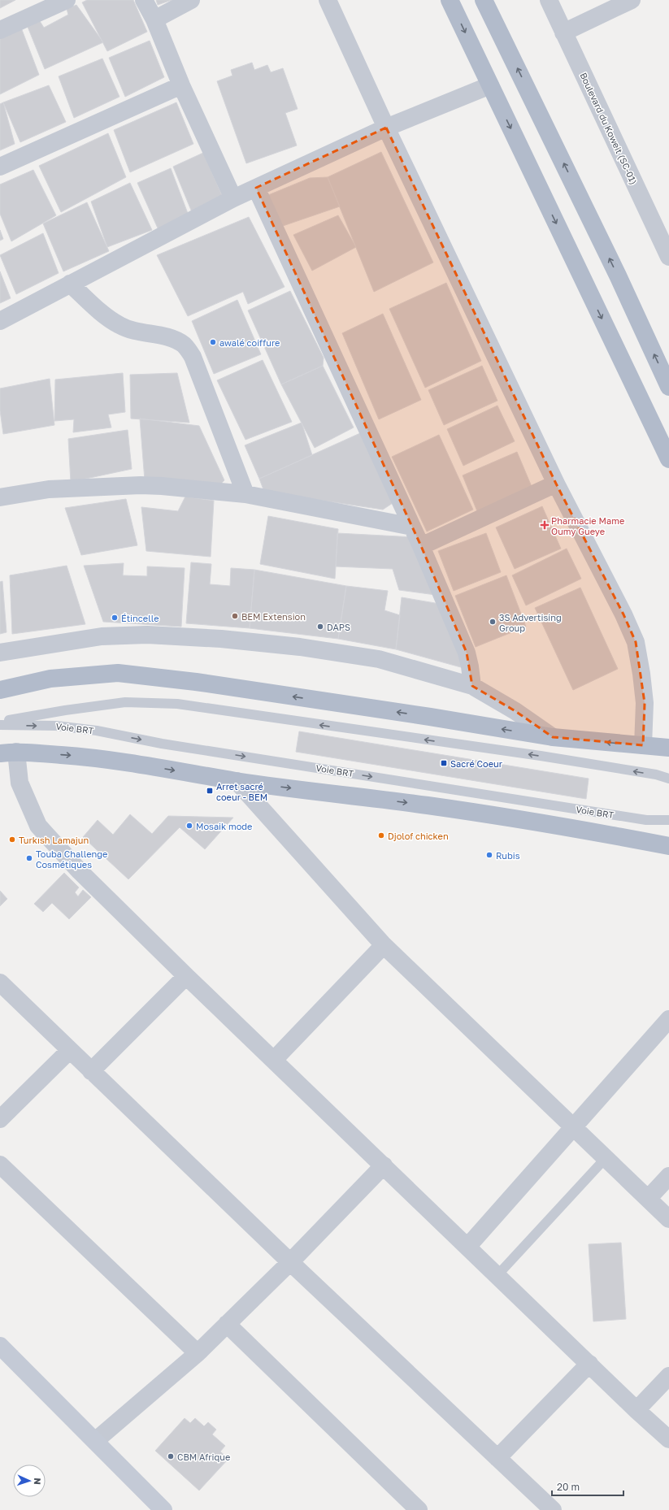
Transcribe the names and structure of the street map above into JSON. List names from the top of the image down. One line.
{"streets":{"street":["Boulevard du Koweit (SC-01)"],"lane":["Voie BRT"]},"places":{"other":["awalé coiffure","BEM Extension","Étincelle","3S Advertising Group","DAPS","Mosaik mode","Djolof chicken","Turkısh Lamajun","Rubis","Touba Challenge Cosmétiques","CBM Afrique"],"health":["Pharmacie Mame Oumy Gueye"],"transit":["Sacré Coeur","Arret sacré coeur - BEM"]},"scale_bar":"20 m","north":"right"}
